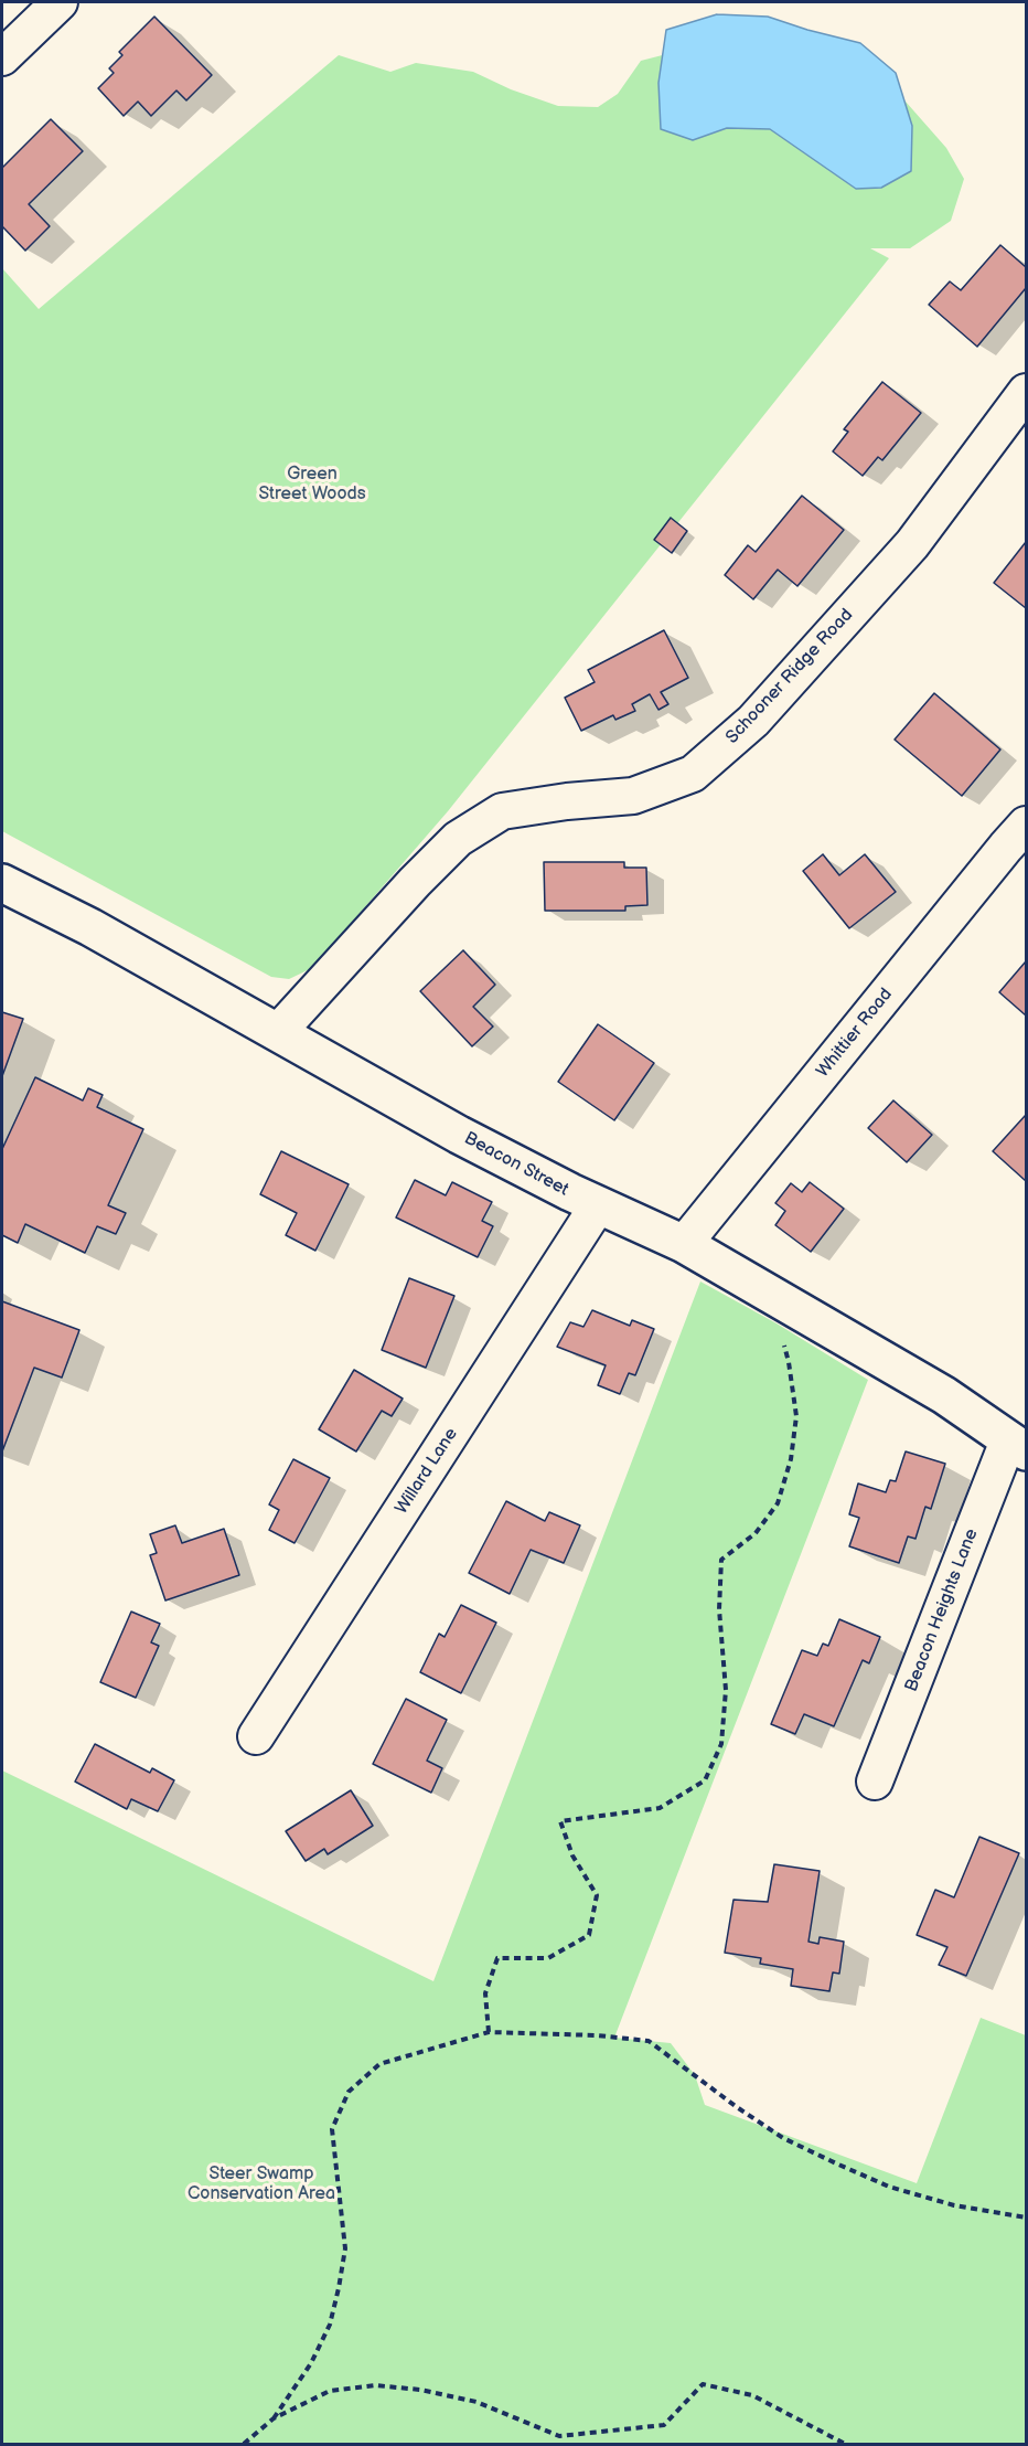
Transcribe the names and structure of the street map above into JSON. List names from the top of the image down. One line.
{"streets":{"street":["Schooner Ridge Road","Whittier Road","Beacon Street","Willard Lane","Beacon Heights Lane"]},"crossings":[["Schooner Ridge Road","Beacon Street"],["Whittier Road","Beacon Street"],["Beacon Street","Willard Lane"],["Beacon Street","Beacon Heights Lane"]],"parks":["Green Street Woods","Steer Swamp Conservation Area"]}
